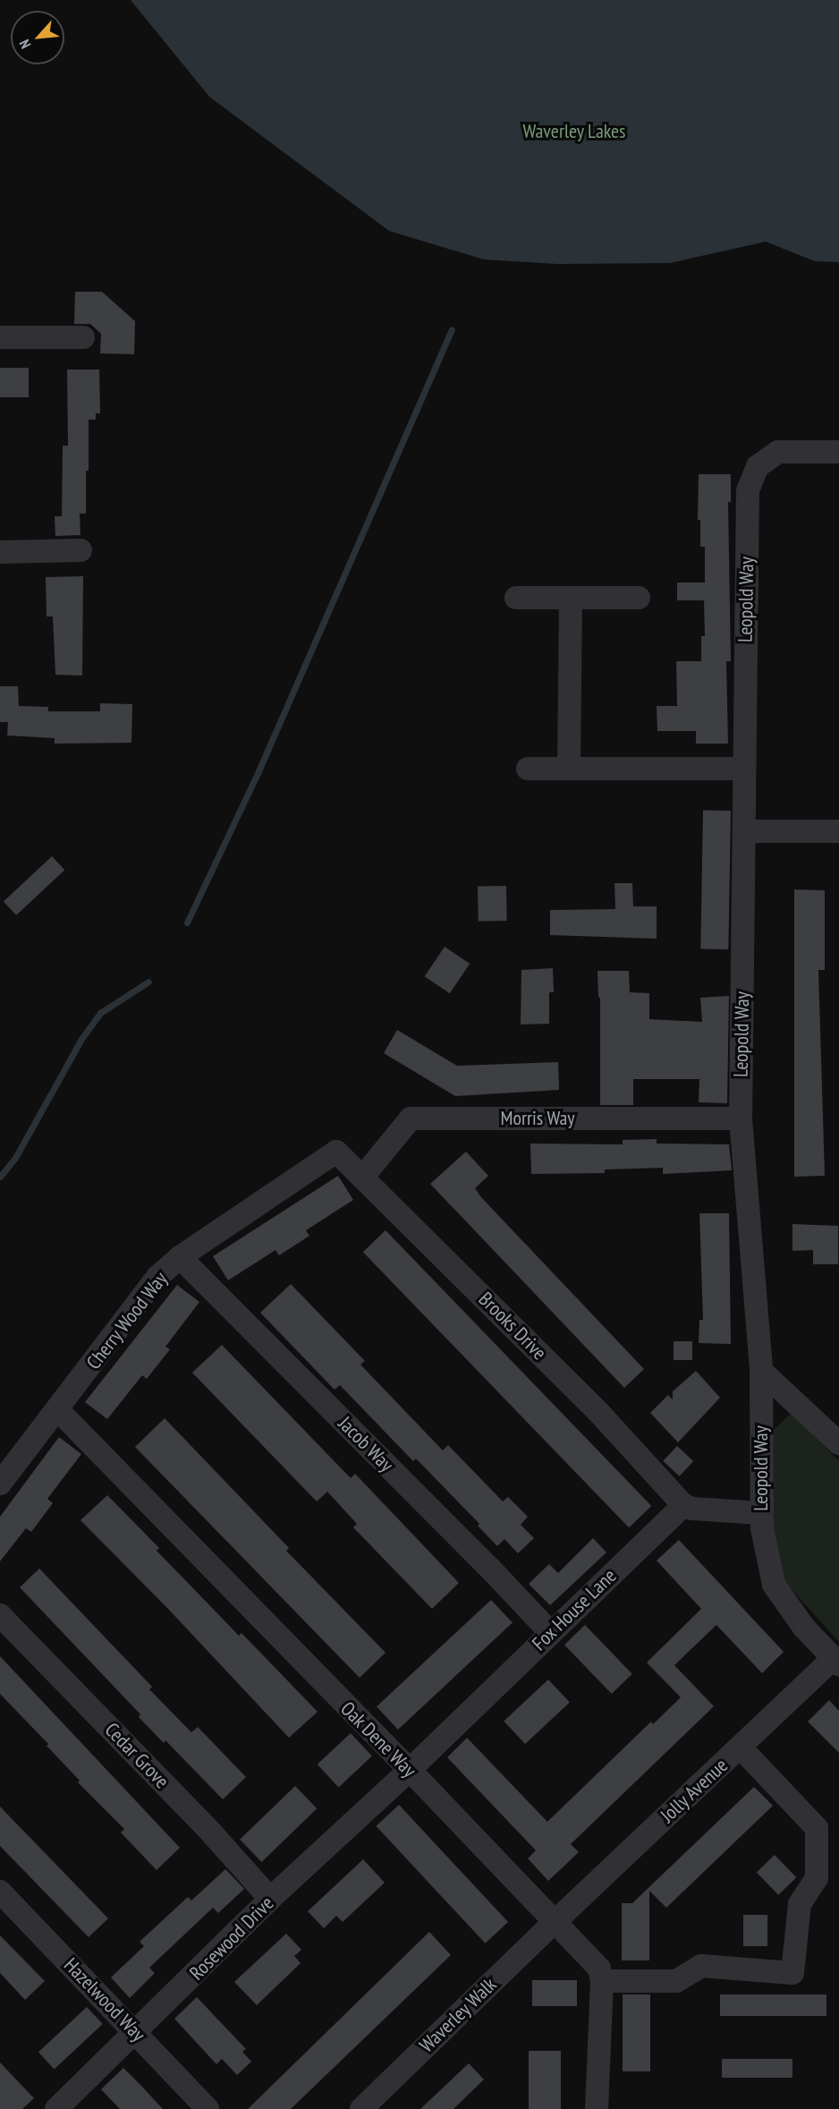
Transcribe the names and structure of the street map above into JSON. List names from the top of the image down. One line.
{"streets":{"street":["Leopold Way","Morris Way","Cherry Wood Way","Brooks Drive","Jacob Way","Fox House Lane","Oak Dene Way","Cedar Grove","Jolly Avenue","Rosewood Drive","Hazelwood Way","Waverley Walk"]},"crossings":[["Leopold Way","Morris Way"],["Leopold Way","Jolly Avenue"],["Morris Way","Brooks Drive"],["Cherry Wood Way","Brooks Drive"],["Cherry Wood Way","Jacob Way"],["Cherry Wood Way","Oak Dene Way"],["Brooks Drive","Fox House Lane"],["Jacob Way","Fox House Lane"],["Fox House Lane","Oak Dene Way"],["Fox House Lane","Rosewood Drive"],["Oak Dene Way","Jolly Avenue"],["Oak Dene Way","Rosewood Drive"],["Oak Dene Way","Waverley Walk"],["Cedar Grove","Rosewood Drive"],["Jolly Avenue","Waverley Walk"],["Rosewood Drive","Hazelwood Way"]],"parks":["Waverley Lakes"],"north":"bottom left"}
